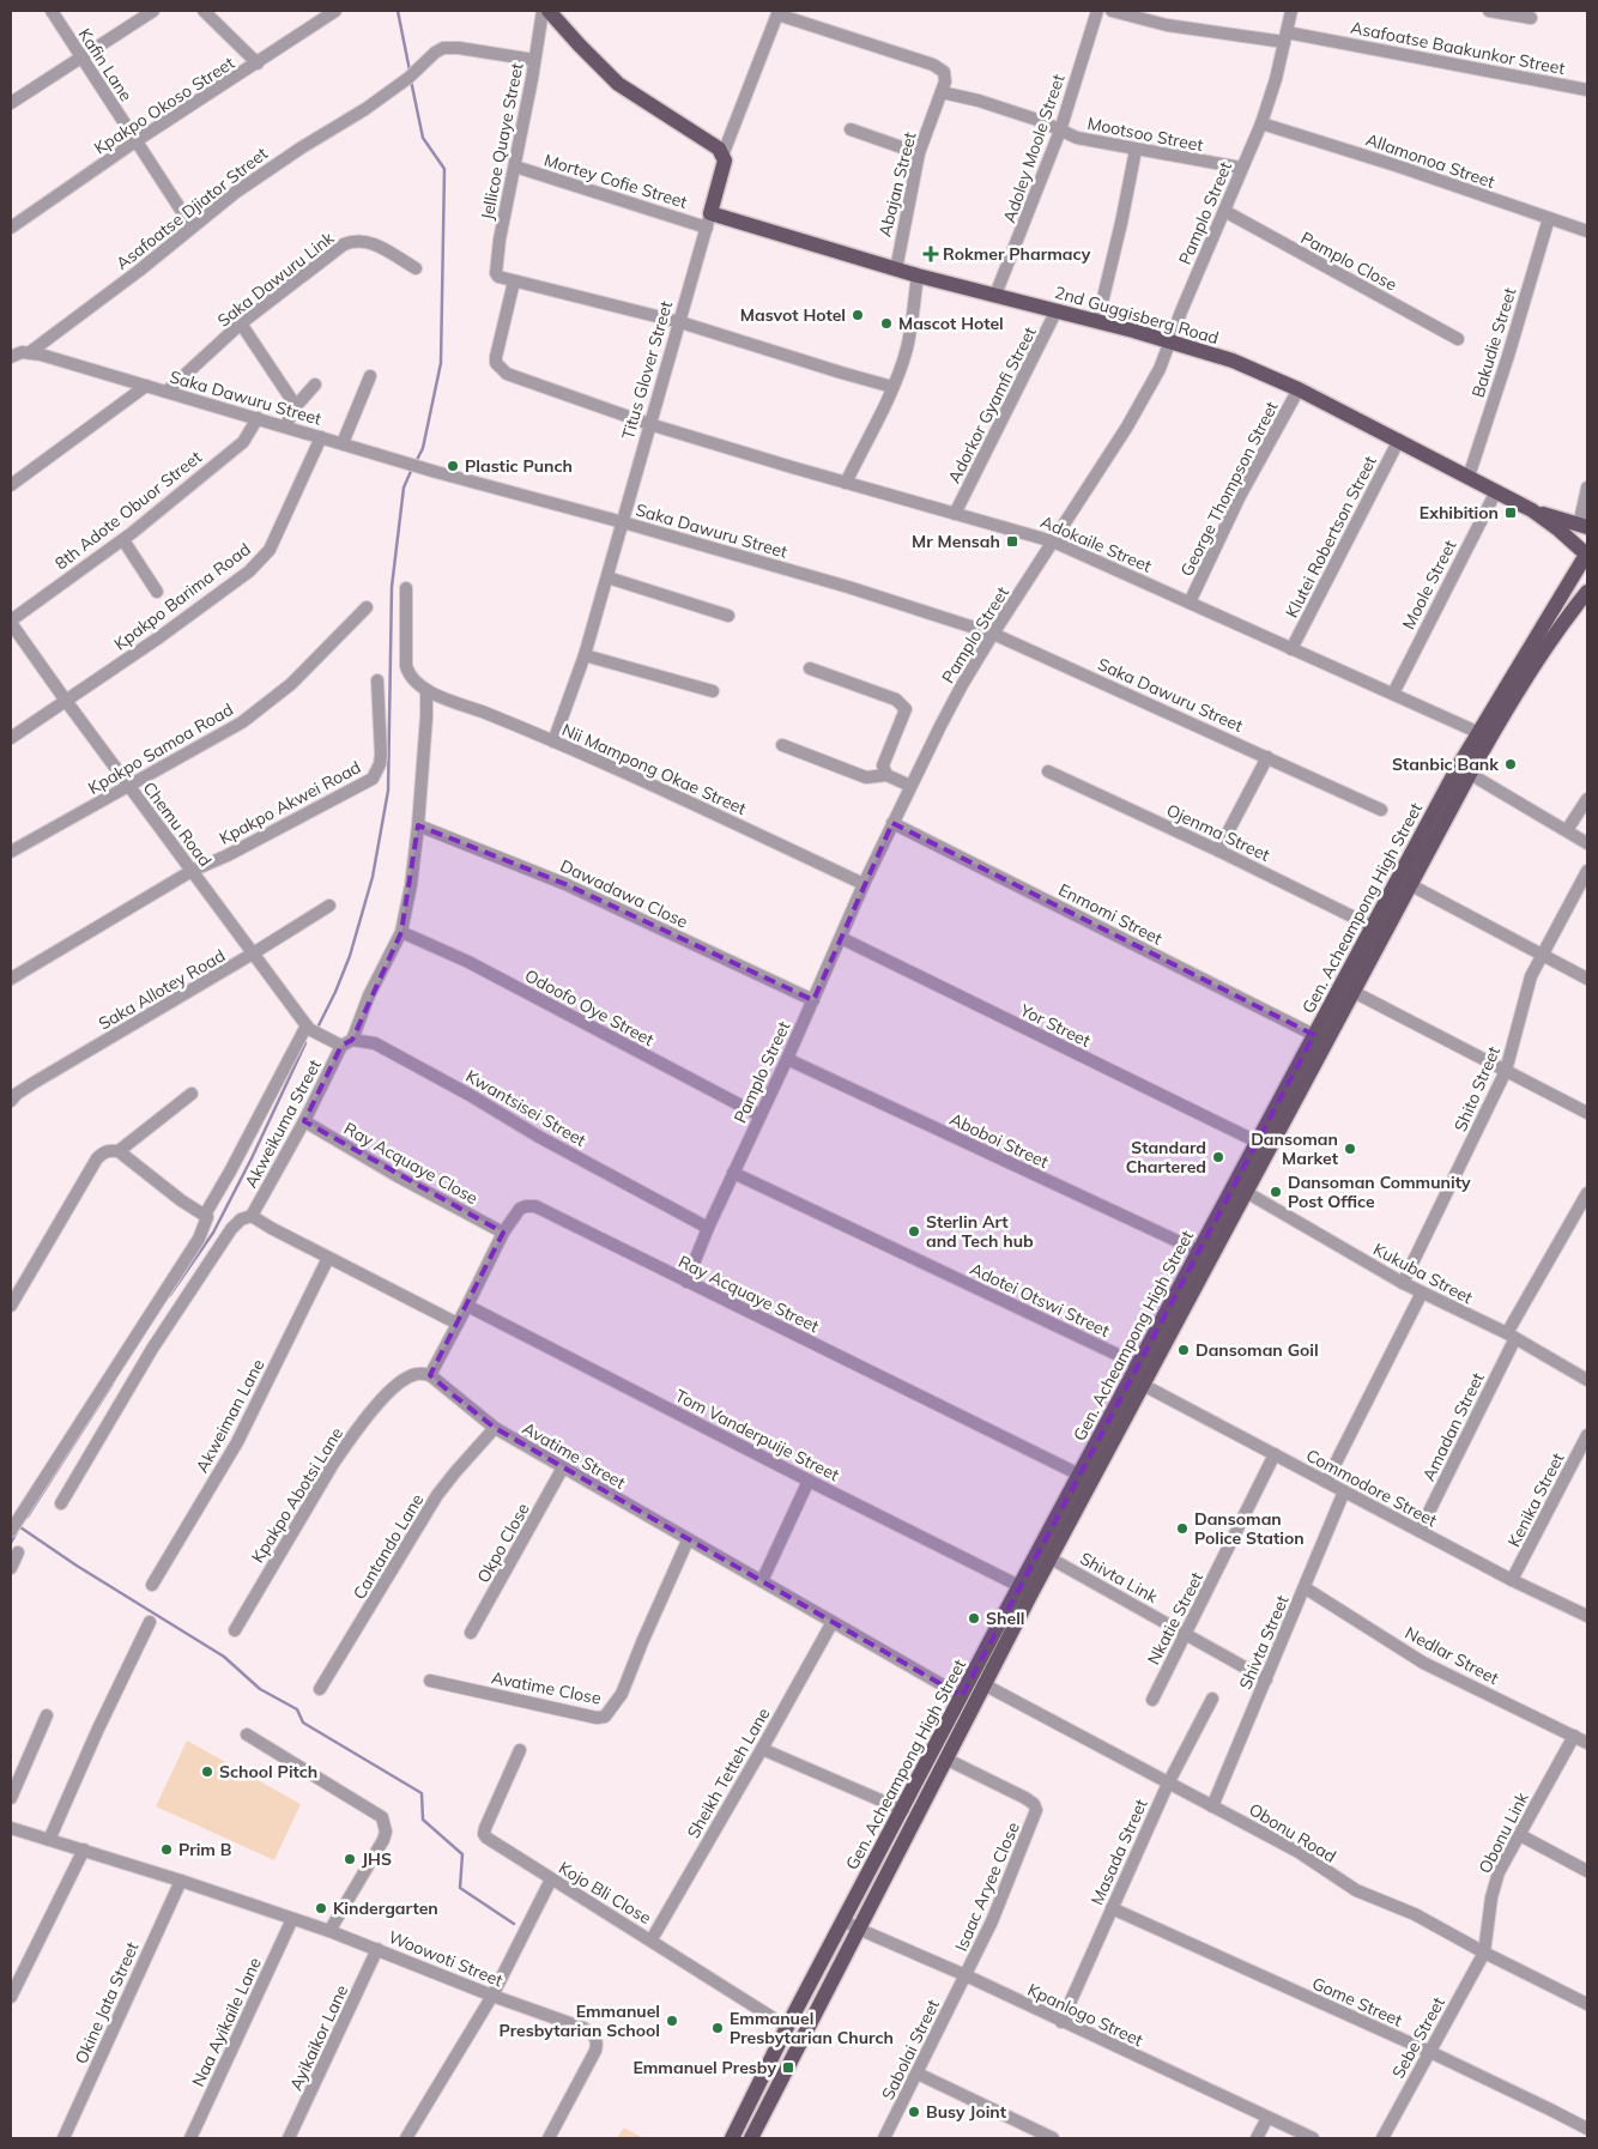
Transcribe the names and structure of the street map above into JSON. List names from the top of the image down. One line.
{"streets":{"main road":["2nd Guggisberg Road","Titus Glover Street","Gen. Acheampong High Street"],"street":["Asafoatse Baakunkor Street","Kafin Lane","Kpakpo Okoso Street","Mootsoo Street","Jellicoe Quaye Street","Adoley Moole Street","Allamonoa Street","Mortey Cofie Street","Abajan Street","Asafoatse Djiator Street","Pamplo Street","Pamplo Close","Saka Dawuru Link","Bakudie Street","Saka Dawuru Street","Adorkor Gyamfi Street","George Thompson Street","8th Adote Obuor Street","Klutei Robertson Street","Adokaile Street","Moole Street","Kpakpo Barima Road","Kpakpo Samoa Road","Nii Mampong Okae Street","Kpakpo Akwei Road","Chemu Road","Ojenma Street","Dawadawa Close","Enmomi Street","Saka Allotey Road","Odoofo Oye Street","Yor Street","Shito Street","Kwantsisei Street","Akweikuma Street","Aboboi Street","Ray Acquaye Close","Kukuba Street","Ray Acquaye Street","Adotei Otswi Street","Akweiman Lane","Amadan Street","Tom Vanderpuije Street","Avatime Street","Commodore Street","Kpakpo Abotsi Lane","Kenika Street","Okpo Close","Cantando Lane","Shivta Link","Nkatie Street","Shivta Street","Nedlar Street","Avatime Close","Sheikh Tetteh Lane","Obonu Road","Obonu Link","Masada Street","Isaac Aryee Close","Kojo Bli Close","Woowoti Street","Gome Street","Okine Jata Street","Kpanlogo Street","Naa Ayikaile Lane","Ayikaikor Lane","Sebe Street","Sabolai Street"]},"crossings":[["Asafoatse Baakunkor Street","Pamplo Street"],["Kafin Lane","Kpakpo Okoso Street"],["Kafin Lane","Asafoatse Djiator Street"],["Mootsoo Street","Adoley Moole Street"],["Mootsoo Street","Abajan Street"],["Mootsoo Street","Pamplo Street"],["Jellicoe Quaye Street","Mortey Cofie Street"],["Jellicoe Quaye Street","Asafoatse Djiator Street"],["Jellicoe Quaye Street","Adokaile Street"],["Adoley Moole Street","2nd Guggisberg Road"],["Allamonoa Street","Pamplo Street"],["Allamonoa Street","Bakudie Street"],["Mortey Cofie Street","2nd Guggisberg Road"],["Mortey Cofie Street","Titus Glover Street"],["Abajan Street","2nd Guggisberg Road"],["Asafoatse Djiator Street","Saka Dawuru Street"],["Pamplo Street","Pamplo Close"],["Pamplo Street","2nd Guggisberg Road"],["Pamplo Street","Saka Dawuru Street"],["Pamplo Street","Adokaile Street"],["Pamplo Street","Nii Mampong Okae Street"],["Pamplo Street","Dawadawa Close"],["Pamplo Street","Enmomi Street"],["Pamplo Street","Odoofo Oye Street"],["Pamplo Street","Yor Street"],["Pamplo Street","Kwantsisei Street"],["Pamplo Street","Aboboi Street"],["Pamplo Street","Ray Acquaye Street"],["Pamplo Street","Adotei Otswi Street"],["Saka Dawuru Link","Saka Dawuru Street"],["2nd Guggisberg Road","Bakudie Street"],["2nd Guggisberg Road","Titus Glover Street"],["2nd Guggisberg Road","Adorkor Gyamfi Street"],["2nd Guggisberg Road","George Thompson Street"],["2nd Guggisberg Road","Klutei Robertson Street"],["2nd Guggisberg Road","Moole Street"],["2nd Guggisberg Road","Gen. Acheampong High Street"],["Titus Glover Street","Saka Dawuru Street"],["Titus Glover Street","Adokaile Street"],["Titus Glover Street","Nii Mampong Okae Street"],["Saka Dawuru Street","8th Adote Obuor Street"],["Saka Dawuru Street","Kpakpo Barima Road"],["Adorkor Gyamfi Street","Adokaile Street"],["George Thompson Street","Adokaile Street"],["8th Adote Obuor Street","Chemu Road"],["Klutei Robertson Street","Adokaile Street"],["Adokaile Street","Moole Street"],["Adokaile Street","Gen. Acheampong High Street"],["Kpakpo Barima Road","Chemu Road"],["Kpakpo Samoa Road","Chemu Road"],["Nii Mampong Okae Street","Akweikuma Street"],["Kpakpo Akwei Road","Chemu Road"],["Chemu Road","Saka Allotey Road"],["Chemu Road","Kwantsisei Street"],["Ojenma Street","Gen. Acheampong High Street"],["Dawadawa Close","Akweikuma Street"],["Gen. Acheampong High Street","Enmomi Street"],["Gen. Acheampong High Street","Yor Street"],["Gen. Acheampong High Street","Aboboi Street"],["Gen. Acheampong High Street","Kukuba Street"],["Gen. Acheampong High Street","Ray Acquaye Street"],["Gen. Acheampong High Street","Adotei Otswi Street"],["Gen. Acheampong High Street","Tom Vanderpuije Street"],["Gen. Acheampong High Street","Avatime Street"],["Gen. Acheampong High Street","Commodore Street"],["Gen. Acheampong High Street","Shivta Link"],["Gen. Acheampong High Street","Obonu Road"],["Gen. Acheampong High Street","Isaac Aryee Close"],["Gen. Acheampong High Street","Kojo Bli Close"],["Gen. Acheampong High Street","Kpanlogo Street"],["Odoofo Oye Street","Akweikuma Street"],["Shito Street","Kukuba Street"],["Kwantsisei Street","Akweikuma Street"],["Akweikuma Street","Ray Acquaye Close"],["Ray Acquaye Close","Ray Acquaye Street"],["Kukuba Street","Amadan Street"],["Ray Acquaye Street","Tom Vanderpuije Street"],["Amadan Street","Commodore Street"],["Avatime Street","Kpakpo Abotsi Lane"],["Avatime Street","Okpo Close"],["Avatime Street","Cantando Lane"],["Avatime Street","Avatime Close"],["Avatime Street","Sheikh Tetteh Lane"],["Commodore Street","Kenika Street"],["Commodore Street","Nkatie Street"],["Commodore Street","Shivta Street"],["Shivta Link","Nkatie Street"],["Shivta Link","Shivta Street"],["Shivta Street","Nedlar Street"],["Shivta Street","Obonu Road"],["Nedlar Street","Obonu Link"],["Sheikh Tetteh Lane","Kojo Bli Close"],["Obonu Road","Obonu Link"],["Obonu Road","Masada Street"],["Obonu Road","Sebe Street"],["Obonu Link","Sebe Street"],["Masada Street","Gome Street"],["Masada Street","Kpanlogo Street"],["Isaac Aryee Close","Kpanlogo Street"],["Isaac Aryee Close","Sabolai Street"],["Woowoti Street","Okine Jata Street"],["Woowoti Street","Naa Ayikaile Lane"],["Woowoti Street","Ayikaikor Lane"],["Gome Street","Sebe Street"],["Kpanlogo Street","Sabolai Street"]],"places":{"health":["Rokmer Pharmacy"],"other":["Masvot Hotel","Mascot Hotel","Plastic Punch","Stanbic Bank","Dansoman Market","Standard Chartered","Dansoman Community Post Office","Sterlin Art and Tech hub","Dansoman Goil","Dansoman Police Station","Shell","School Pitch","Prim B","JHS","Kindergarten","Emmanuel Presbytarian School","Emmanuel Presbytarian Church","Busy Joint"],"transit":["Exhibition","Mr Mensah","Emmanuel Presby"]}}
